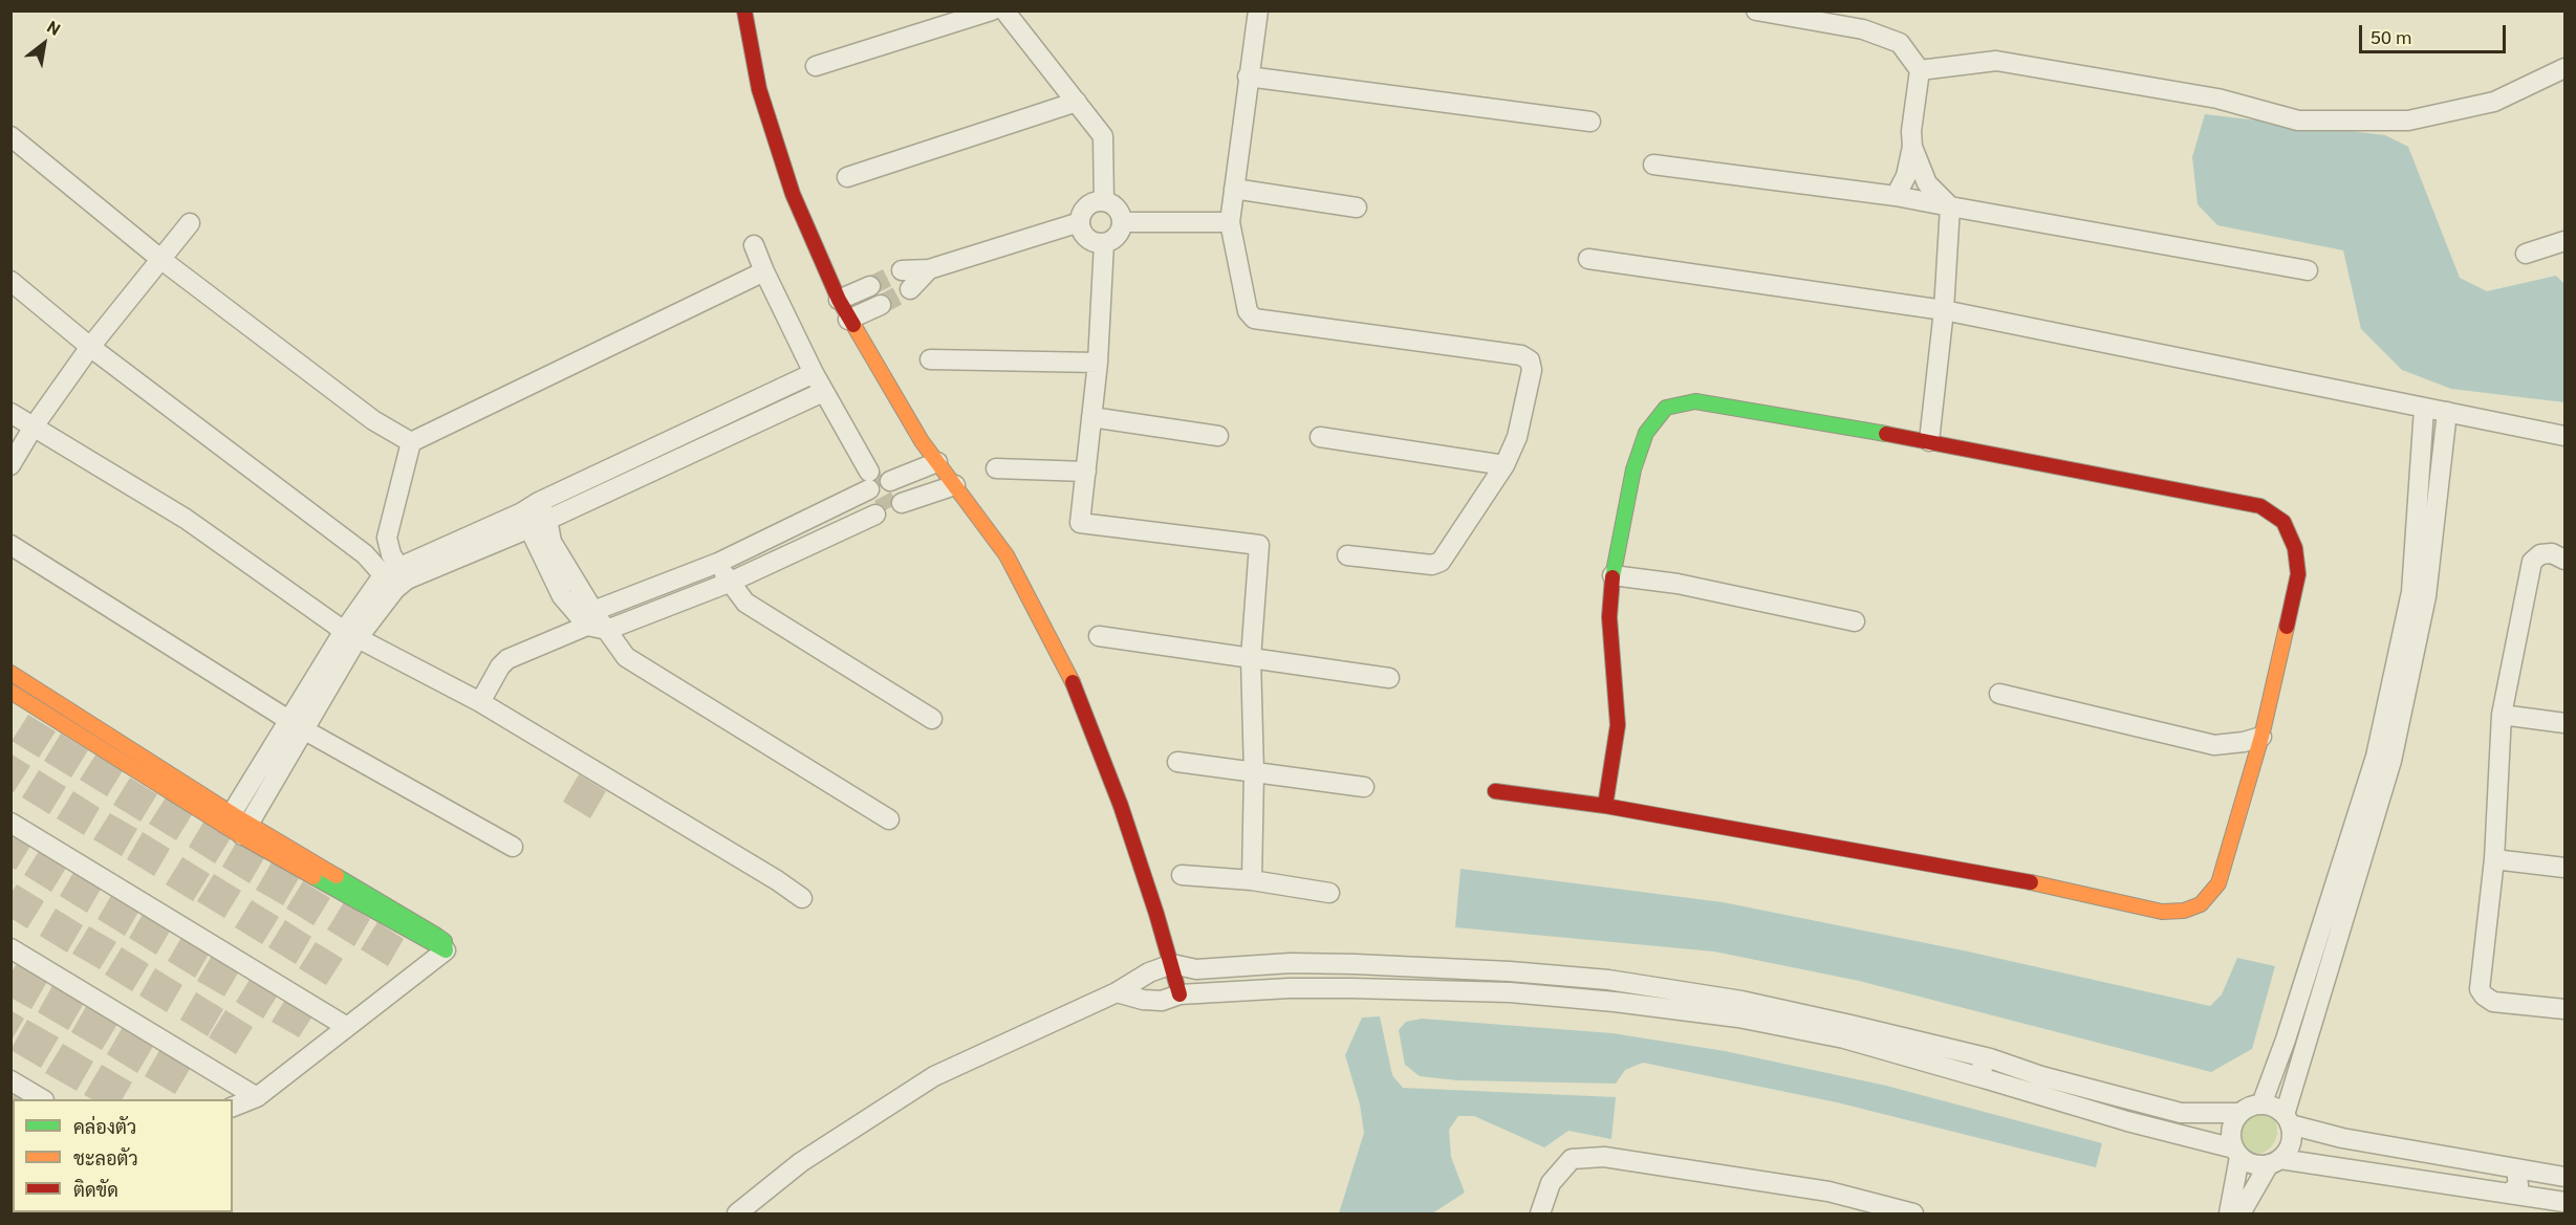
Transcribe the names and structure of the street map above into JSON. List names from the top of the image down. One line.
{"legend":["คล่องตัว","ชะลอตัว","ติดขัด"],"scale_bar":"50 m","north":"top right"}
